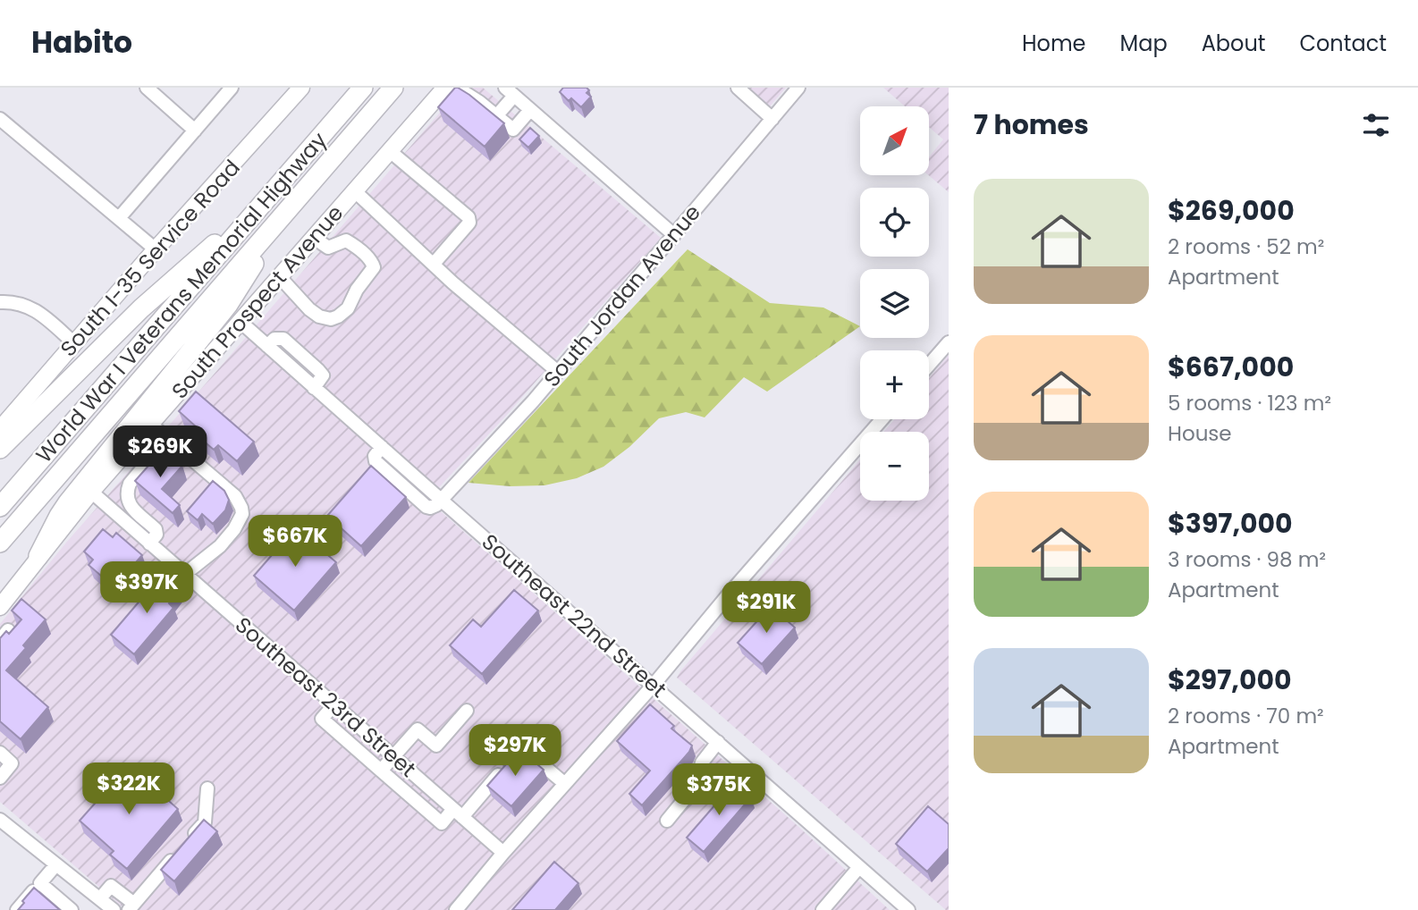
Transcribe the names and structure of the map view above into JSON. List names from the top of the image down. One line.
{"streets":{"highway":["World War I Veterans Memorial Highway"],"main road":["South I-35 Service Road","South Prospect Avenue"],"street":["South Jordan Avenue","Southeast 22nd Street","Southeast 23rd Street"]},"crossings":[["South Jordan Avenue","Southeast 22nd Street"],["South Prospect Avenue","Southeast 22nd Street"],["South Prospect Avenue","Southeast 23rd Street"]],"north":"top right","page":{"header":"Habito","nav":["Home","Map","About","Contact"],"heading":"7 homes","map_buttons":["+","−"],"list":[{"name":"$269,000","note":"2 rooms · 52 m² · Apartment"},{"name":"$667,000","note":"5 rooms · 123 m² · House"},{"name":"$397,000","note":"3 rooms · 98 m² · Apartment"},{"name":"$297,000","note":"2 rooms · 70 m² · Apartment"}],"price":["$269K","$667K","$397K","$291K","$297K","$322K","$375K"]}}
